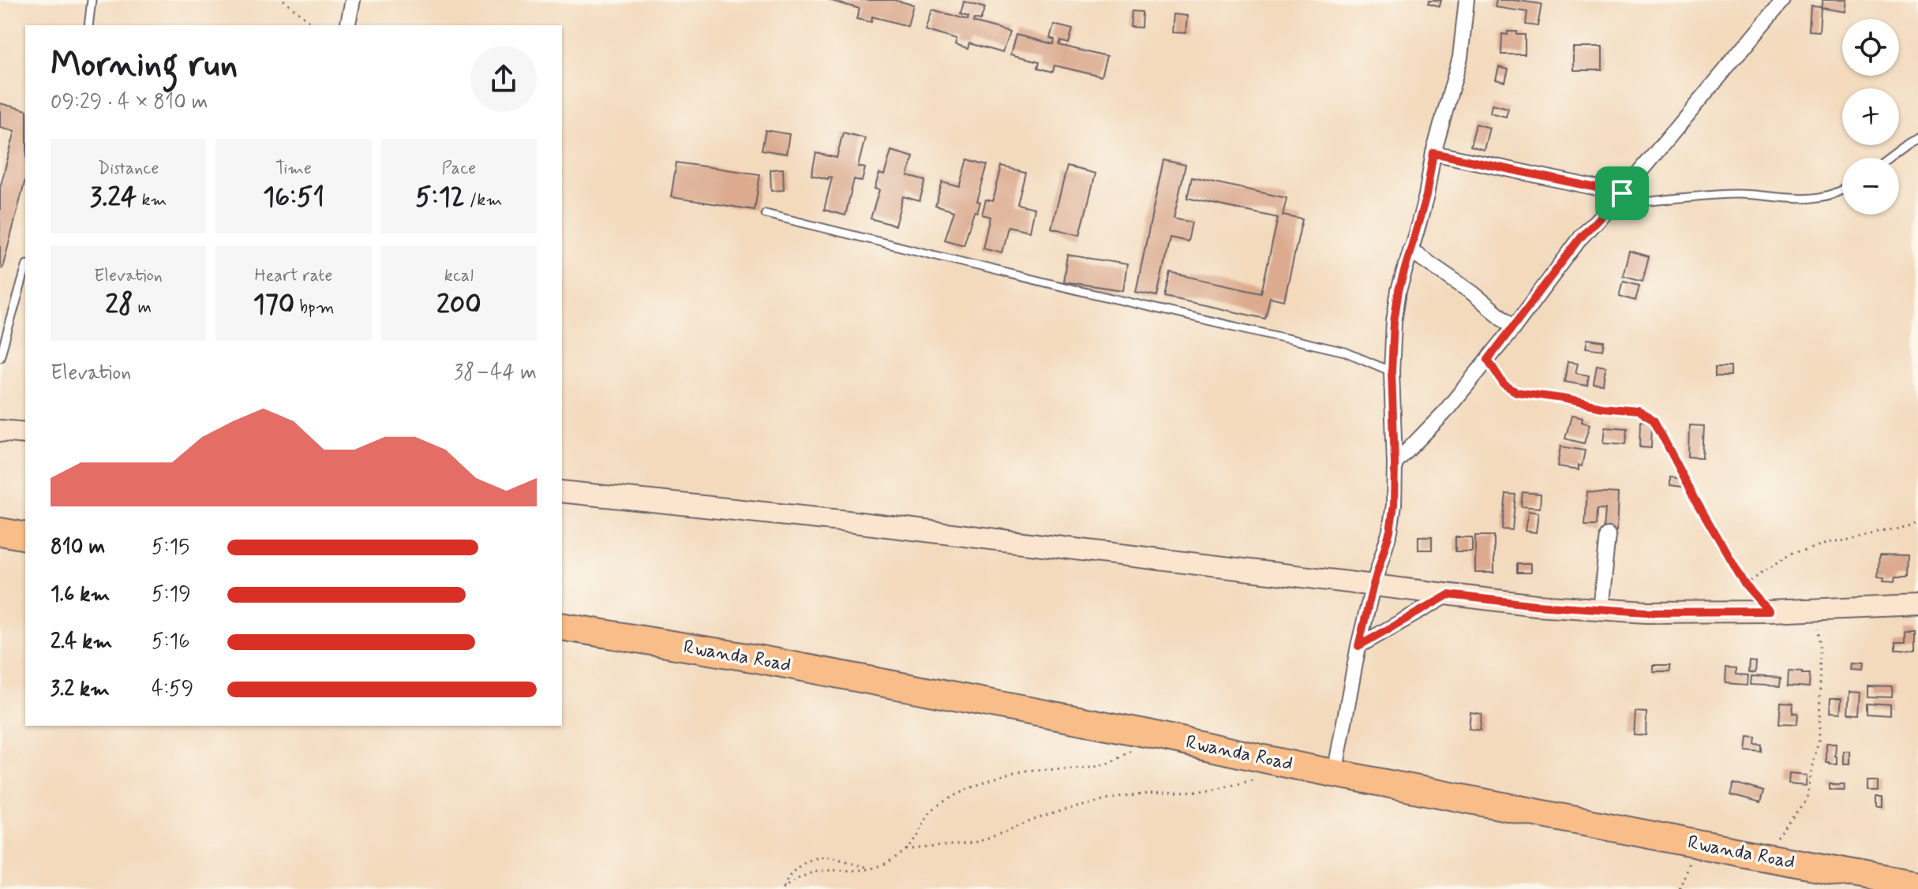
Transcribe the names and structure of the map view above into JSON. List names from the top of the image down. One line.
{"streets":{"highway":["Rwanda Road"]},"page":{"map_buttons":["+","−"],"heading":["Morning run","09:29 · 4 × 810 m"],"stats":[["Distance","3.24 km"],["Time","16:51"],["Pace","5:12 /km"],["Elevation","28 m"],["Heart rate","170 bpm"],["kcal","200"]],"chart":["Elevation","38–44 m"],"list":[{"name":"810 m","note":"5:15"},{"name":"1.6 km","note":"5:19"},{"name":"2.4 km","note":"5:16"},{"name":"3.2 km","note":"4:59"}]}}
